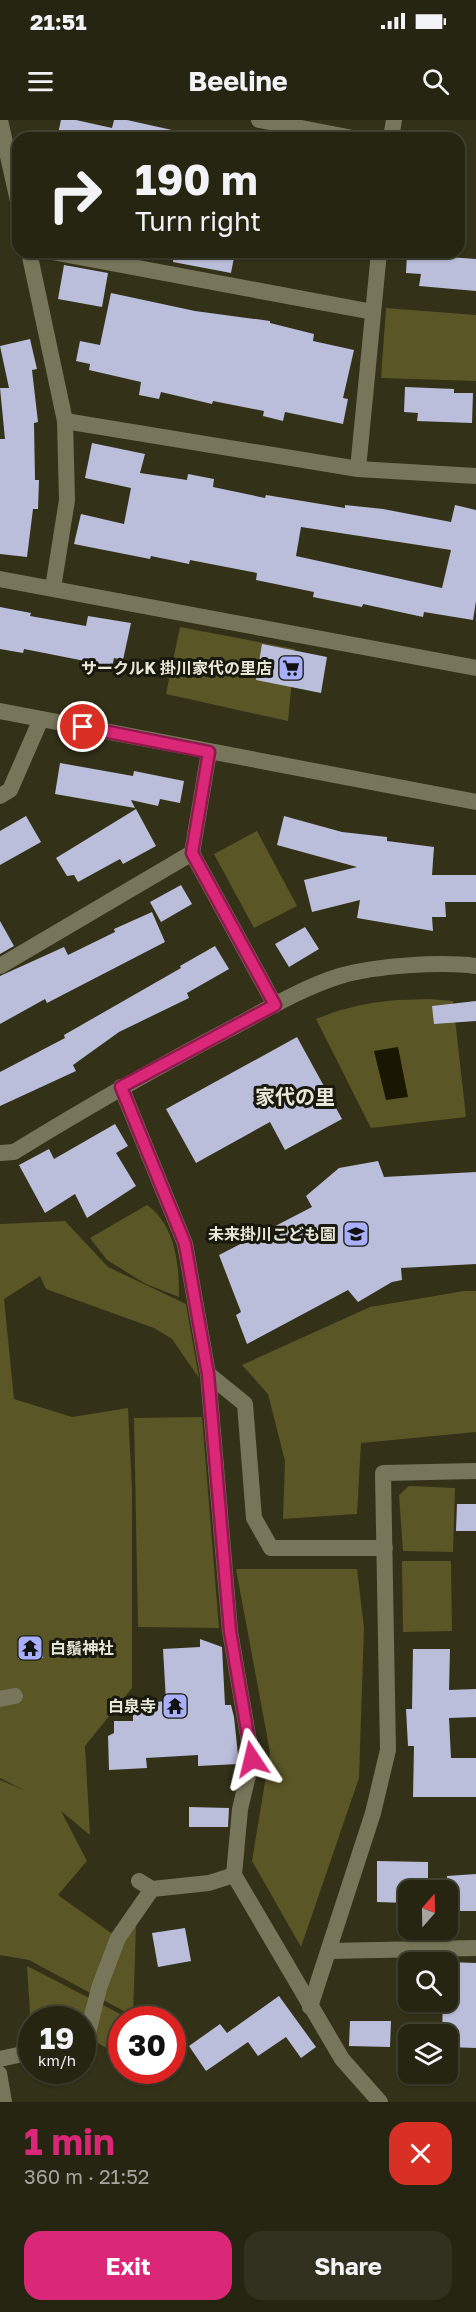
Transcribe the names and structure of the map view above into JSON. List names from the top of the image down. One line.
{"districts":["家代の里"],"places":{"supermarket":["サークルK 掛川家代の里店"],"school or university":["未来掛川こども園"],"temple":["白鬚神社","白泉寺"]},"north":"top","page":{"status":"21:51","header":"Beeline","turn":["190 m","Turn right"],"speed":"19 km/h","limit":"30","heading":["1 min","360 m · 21:52"],"buttons":["Exit","Share"]}}
